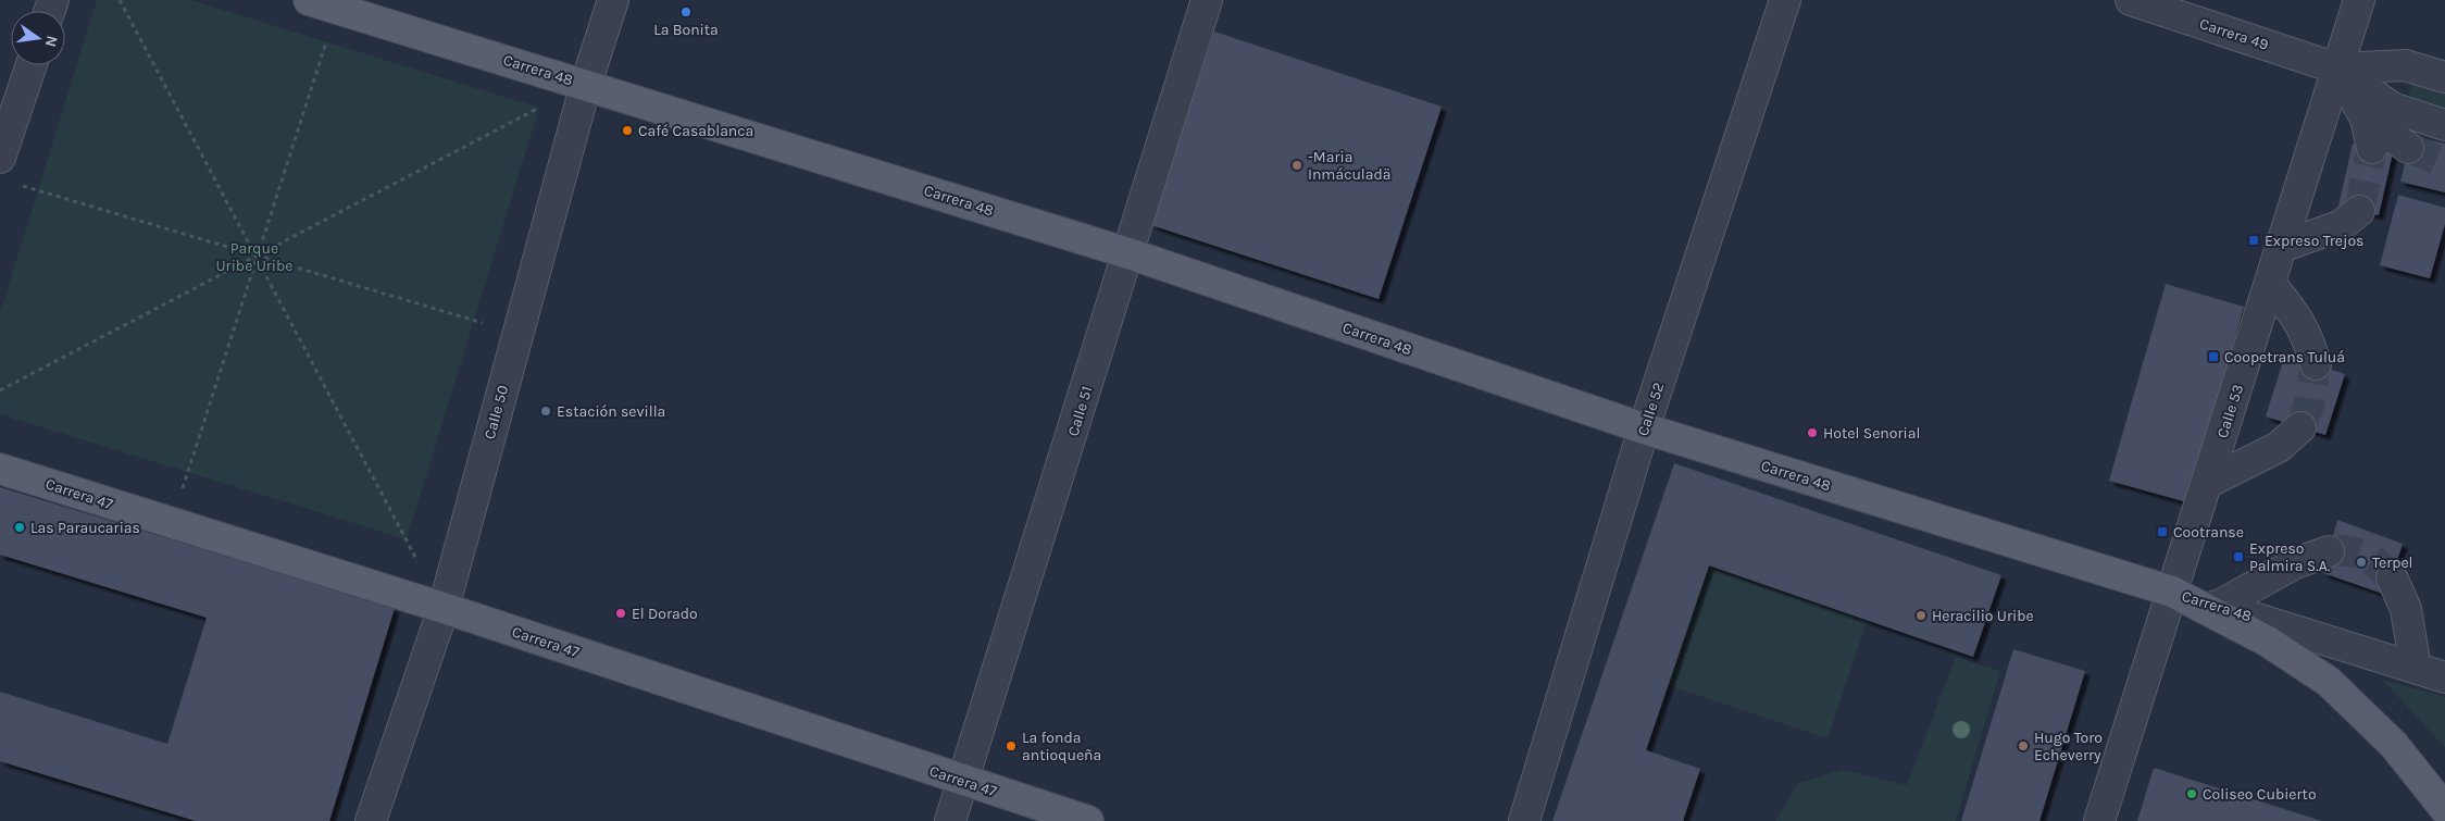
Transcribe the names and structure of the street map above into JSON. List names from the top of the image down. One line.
{"streets":{"main road":["Carrera 48","Carrera 47"],"street":["Carrera 49","Calle 52","Calle 51","Calle 53","Calle 50"]},"crossings":[["Carrera 49","Calle 53"],["Carrera 48","Calle 52"],["Carrera 48","Calle 51"],["Carrera 48","Calle 53"],["Carrera 48","Calle 50"],["Calle 51","Carrera 47"],["Calle 50","Carrera 47"]],"parks":["Parque Uribe Uribe"],"places":{"other":["La Bonita","Café Casablanca","-Maria Inmáculadä","Estación sevilla","Hotel Senorial","Las Paraucarias","Terpel","El Dorado","Heracilio Uribe","La fonda antioqueña","Hugo Toro Echeverry","Coliseo Cubierto"],"transit":["Expreso Trejos","Coopetrans Tuluá","Cootranse","Expreso Palmira S.A."]},"north":"right"}
